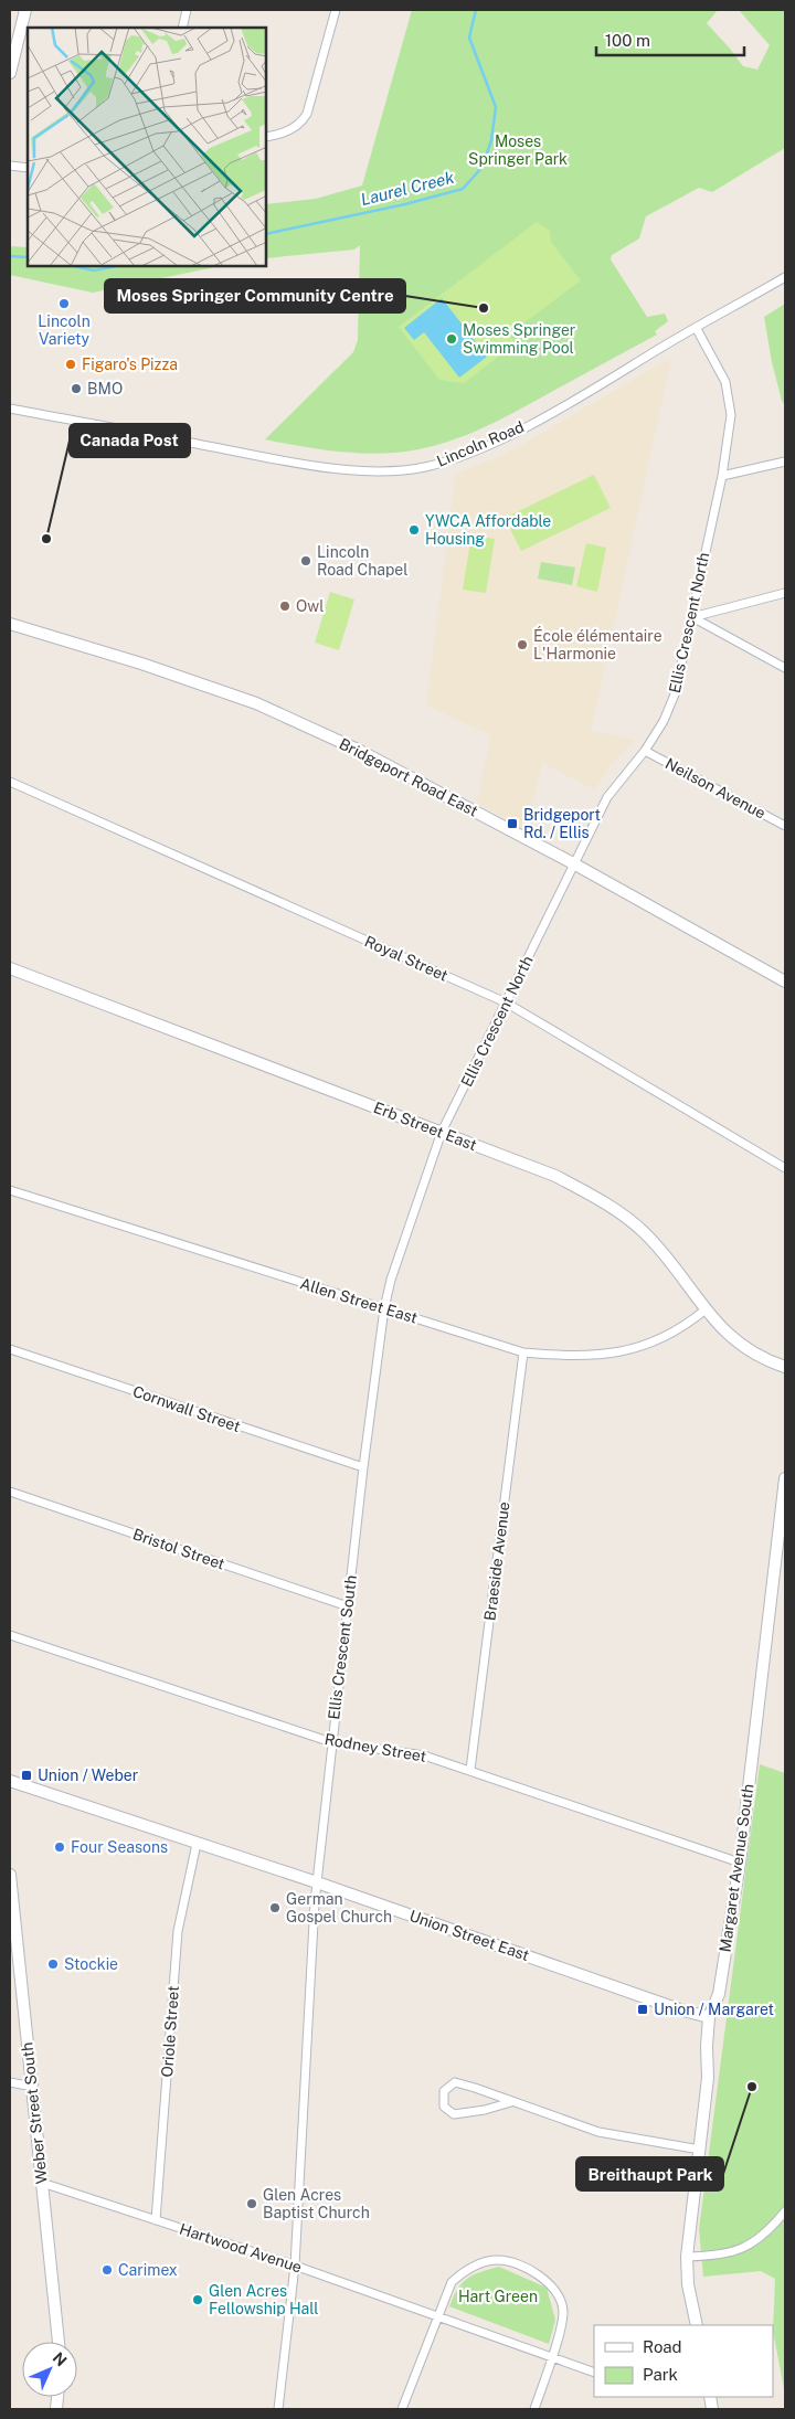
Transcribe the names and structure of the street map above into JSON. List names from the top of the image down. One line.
{"streets":{"main road":["Bridgeport Road East","Erb Street East","Margaret Avenue South","Union Street East","Weber Street South"],"street":["Lincoln Road","Ellis Crescent North","Neilson Avenue","Royal Street","Allen Street East","Cornwall Street","Bristol Street","Braeside Avenue","Ellis Crescent South","Rodney Street","Oriole Street","Hartwood Avenue"]},"crossings":[["Lincoln Road","Ellis Crescent North"],["Ellis Crescent North","Bridgeport Road East"],["Ellis Crescent North","Neilson Avenue"],["Ellis Crescent North","Royal Street"],["Ellis Crescent North","Erb Street East"],["Ellis Crescent North","Ellis Crescent South"],["Erb Street East","Allen Street East"],["Erb Street East","Ellis Crescent South"],["Allen Street East","Braeside Avenue"],["Allen Street East","Ellis Crescent South"],["Cornwall Street","Ellis Crescent South"],["Bristol Street","Ellis Crescent South"],["Braeside Avenue","Rodney Street"],["Ellis Crescent South","Rodney Street"],["Ellis Crescent South","Union Street East"],["Ellis Crescent South","Hartwood Avenue"],["Rodney Street","Margaret Avenue South"],["Margaret Avenue South","Union Street East"],["Union Street East","Oriole Street"],["Oriole Street","Hartwood Avenue"],["Weber Street South","Hartwood Avenue"]],"water":["Laurel Creek"],"parks":["Moses Springer Park","Hart Green"],"places":{"other":["Lincoln Variety","Moses Springer Community Centre","Moses Springer Swimming Pool","Figaro's Pizza","BMO","YWCA Affordable Housing","Canada Post","Lincoln Road Chapel","Owl","École élémentaire L'Harmonie","Four Seasons","German Gospel Church","Stockie","Breithaupt Park","Glen Acres Baptist Church","Carimex","Glen Acres Fellowship Hall"],"transit":["Bridgeport Rd. / Ellis","Union / Weber","Union / Margaret"]},"legend":["Road","Park"],"scale_bar":"100 m","north":"top right"}
